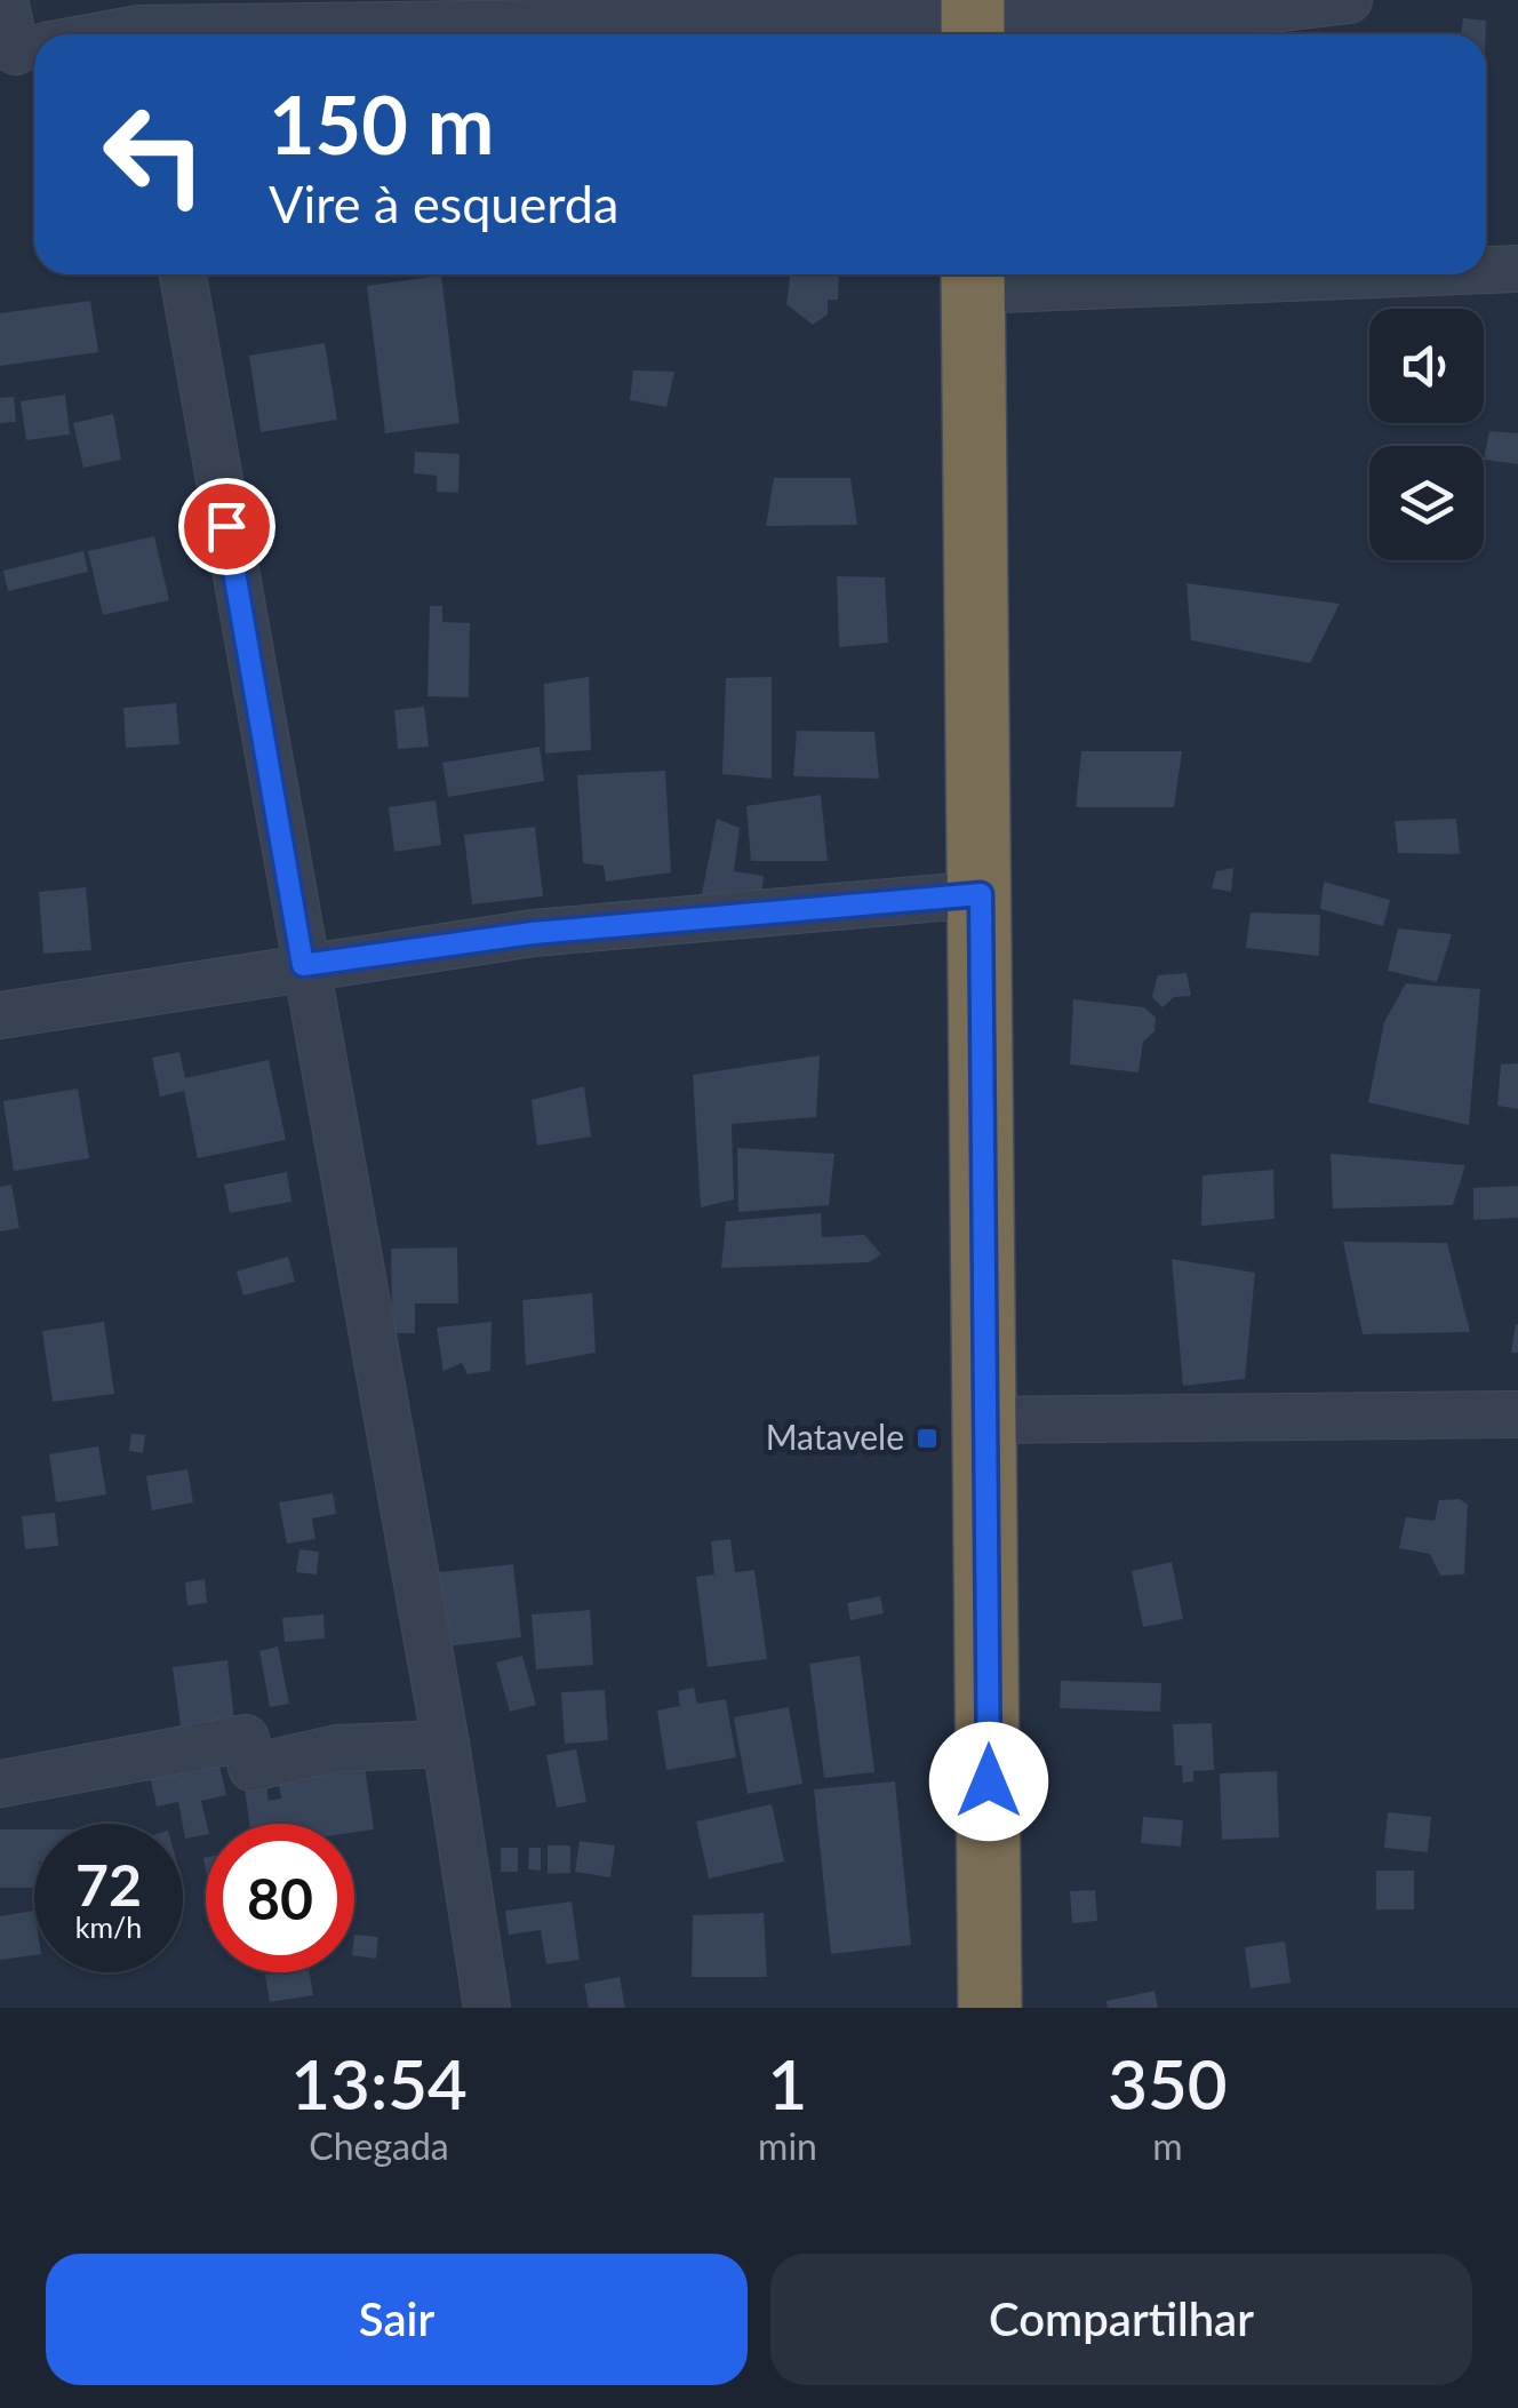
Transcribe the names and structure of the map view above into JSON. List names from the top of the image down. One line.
{"places":{"transit":["Matavele"]},"page":{"turn":["150 m","Vire à esquerda"],"speed":"72 km/h","limit":"80","eta":["13:54","Chegada","1","min","350","m"],"buttons":["Sair","Compartilhar"]}}
